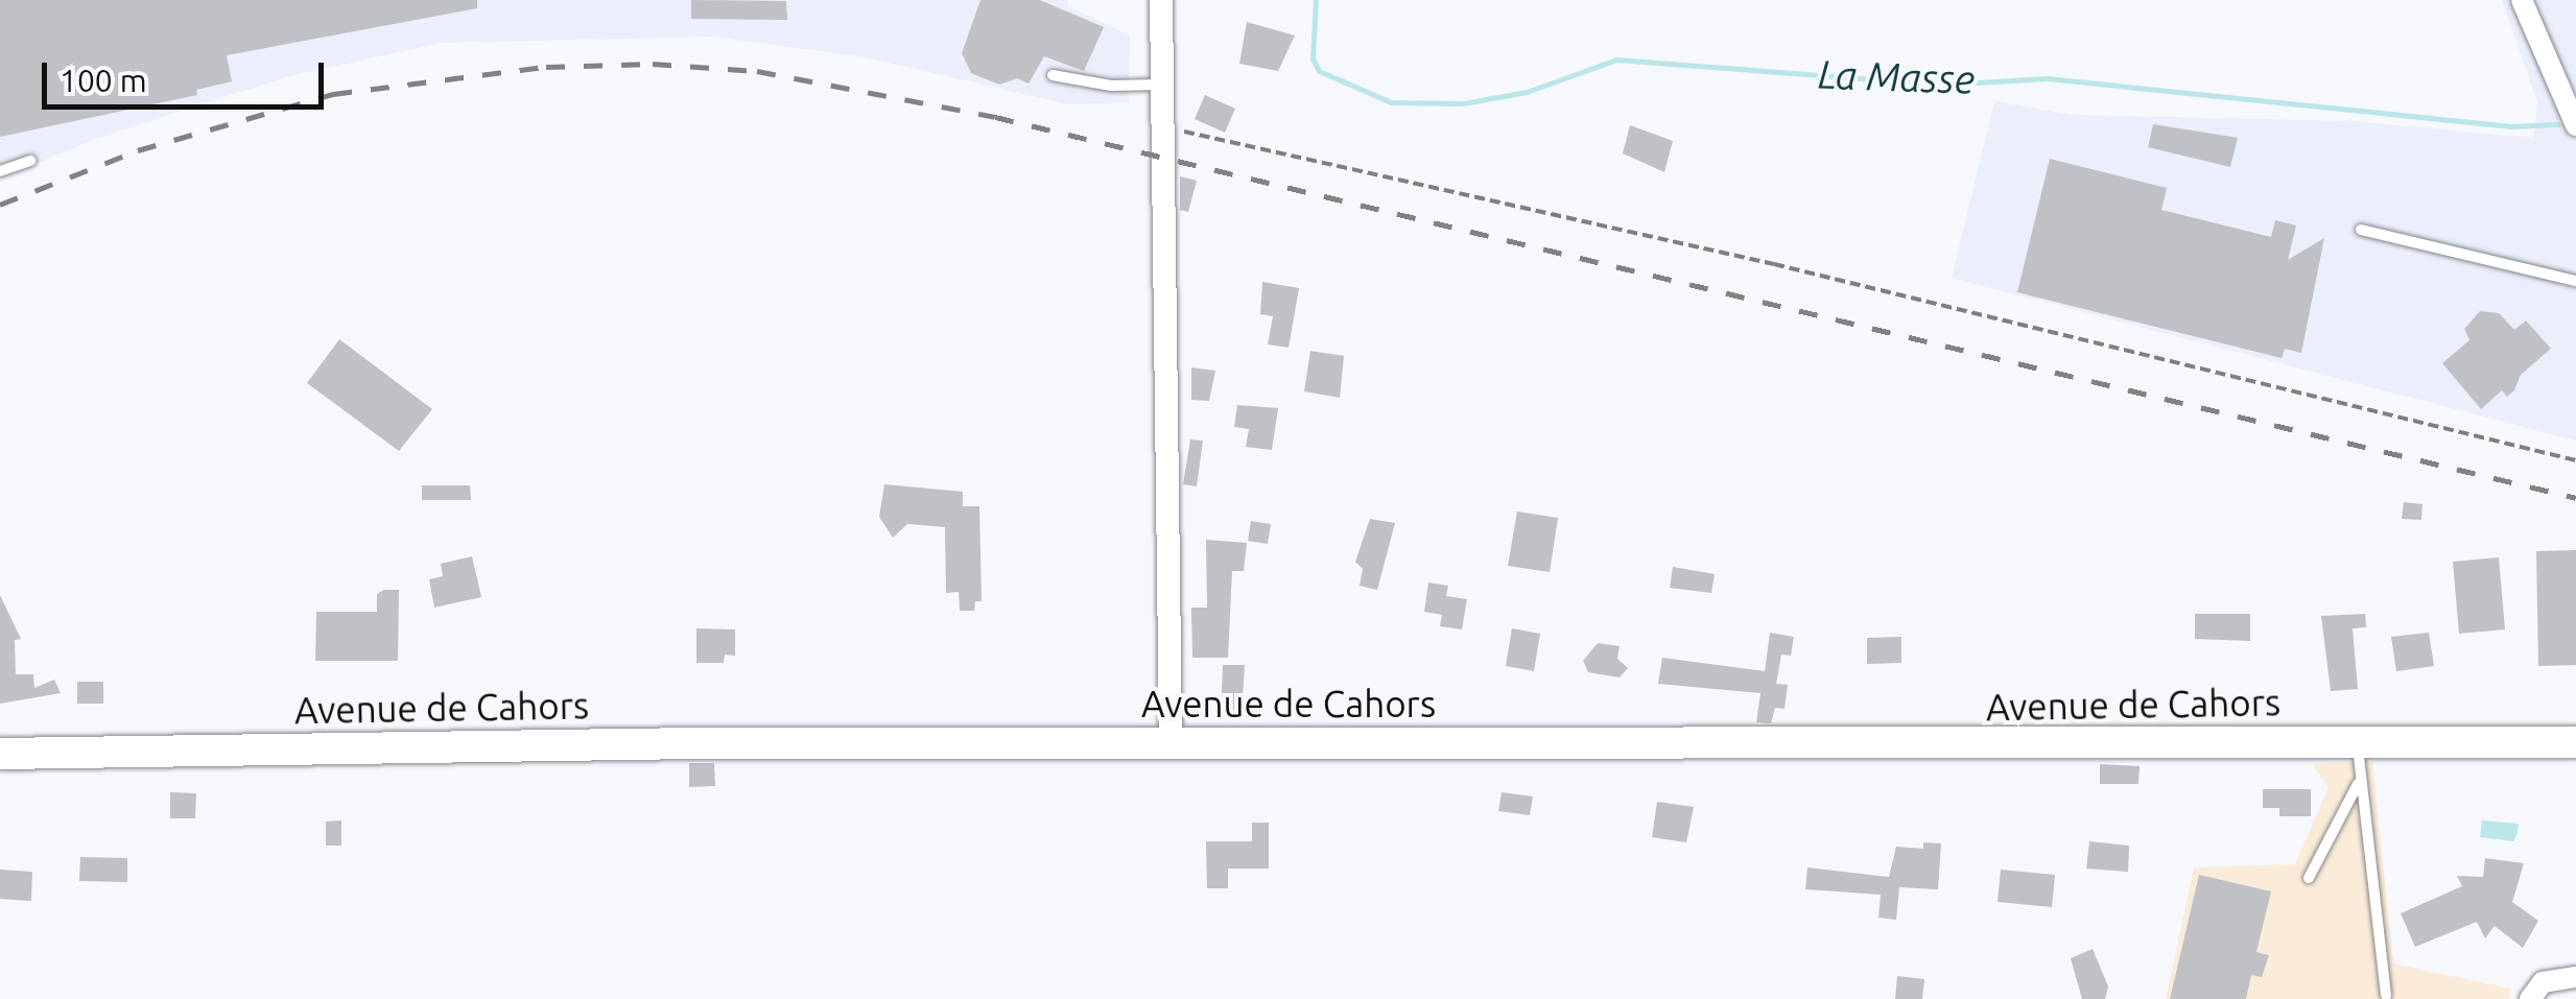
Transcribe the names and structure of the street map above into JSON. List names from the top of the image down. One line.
{"streets":{"main road":["Avenue de Cahors"]},"water":["La Masse"],"scale_bar":"100 m"}
